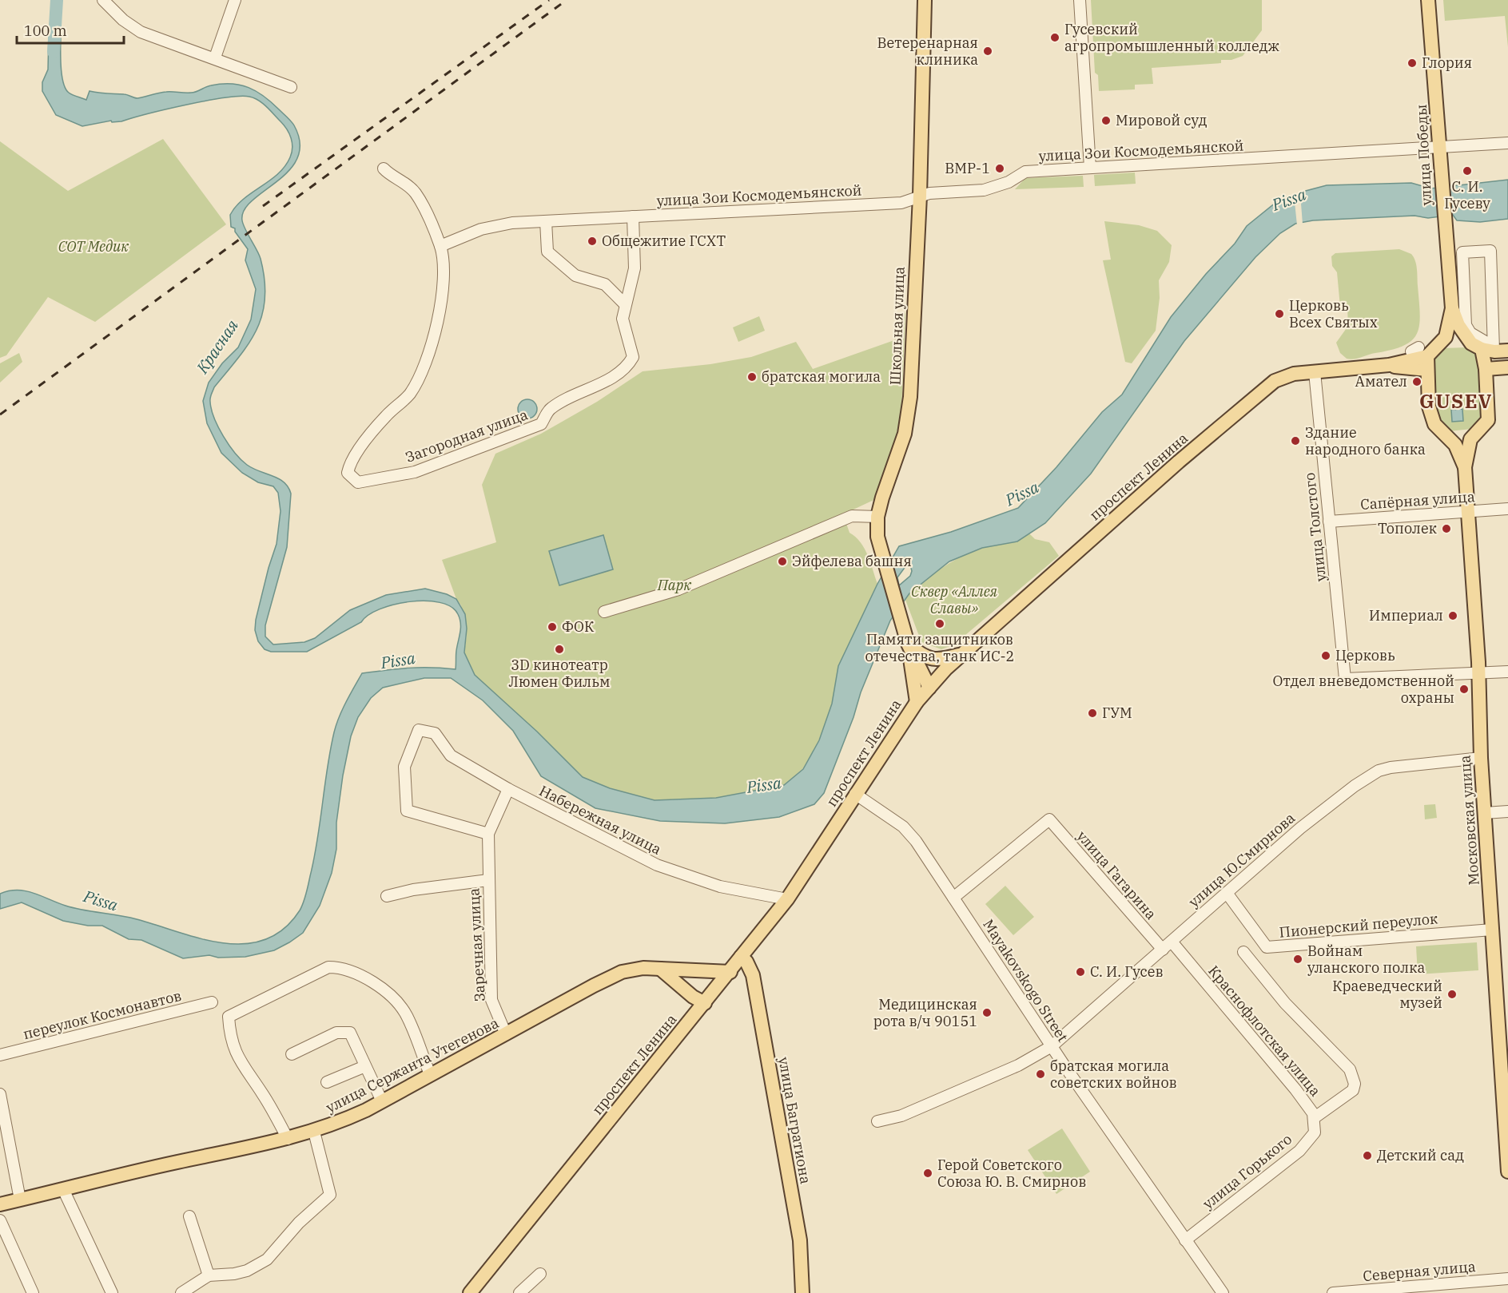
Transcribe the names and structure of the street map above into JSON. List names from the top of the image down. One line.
{"streets":{"main road":["улица Победы","Школьная улица","проспект Ленина","Московская улица","улица Сержанта Утегенова","улица Багратиона"],"street":["улица Зои Космодемьянской","Загородная улица","Сапёрная улица","улица Толстого","Набережная улица","улица Ю.Смирнова","улица Гагарина","Пионерский переулок","Заречная улица","Mayakovskogo Street","переулок Космонавтов","Краснофлотская улица","улица Горького","Северная улица"]},"crossings":[["улица Зои Космодемьянской","улица Победы"],["улица Зои Космодемьянской","Школьная улица"],["улица Зои Космодемьянской","Загородная улица"],["Школьная улица","проспект Ленина"],["проспект Ленина","улица Толстого"],["проспект Ленина","Набережная улица"],["проспект Ленина","Московская улица"],["проспект Ленина","Mayakovskogo Street"],["проспект Ленина","улица Сержанта Утегенова"],["проспект Ленина","улица Багратиона"],["Сапёрная улица","улица Толстого"],["Сапёрная улица","Московская улица"],["улица Толстого","Московская улица"],["Набережная улица","Заречная улица"],["Московская улица","улица Ю.Смирнова"],["Московская улица","Пионерский переулок"],["улица Ю.Смирнова","улица Гагарина"],["улица Ю.Смирнова","Пионерский переулок"],["улица Ю.Смирнова","Mayakovskogo Street"],["улица Ю.Смирнова","Краснофлотская улица"],["улица Гагарина","Mayakovskogo Street"],["улица Гагарина","Краснофлотская улица"],["Заречная улица","улица Сержанта Утегенова"],["Mayakovskogo Street","улица Горького"],["Краснофлотская улица","улица Горького"]],"districts":["GUSEV"],"water":["Pissa","Красная"],"parks":["СОТ Медик","Парк","Сквер «Аллея Славы»"],"places":["Гусевский агропромышленный колледж","Ветеренарная клиника","Глория","Мировой суд","BMP-1","С. И. Гусеву","Общежитие ГСХТ","Церковь Всех Святых","братская могила","Амател","Здание народного банка","Тополек","Эйфелева башня","Империал","Памяти защитников отечества, танк ИС-2","ФОК","3D кинотеатр Люмен Фильм","Церковь","Отдел вневедомственной охраны","ГУМ","Войнам уланского полка","С. И. Гусев","Краеведческий музей","Медицинская рота в/ч 90151","братская могила советских войнов","Детский сад","Герой Советского Союза Ю. В. Смирнов"],"scale_bar":"100 m"}
